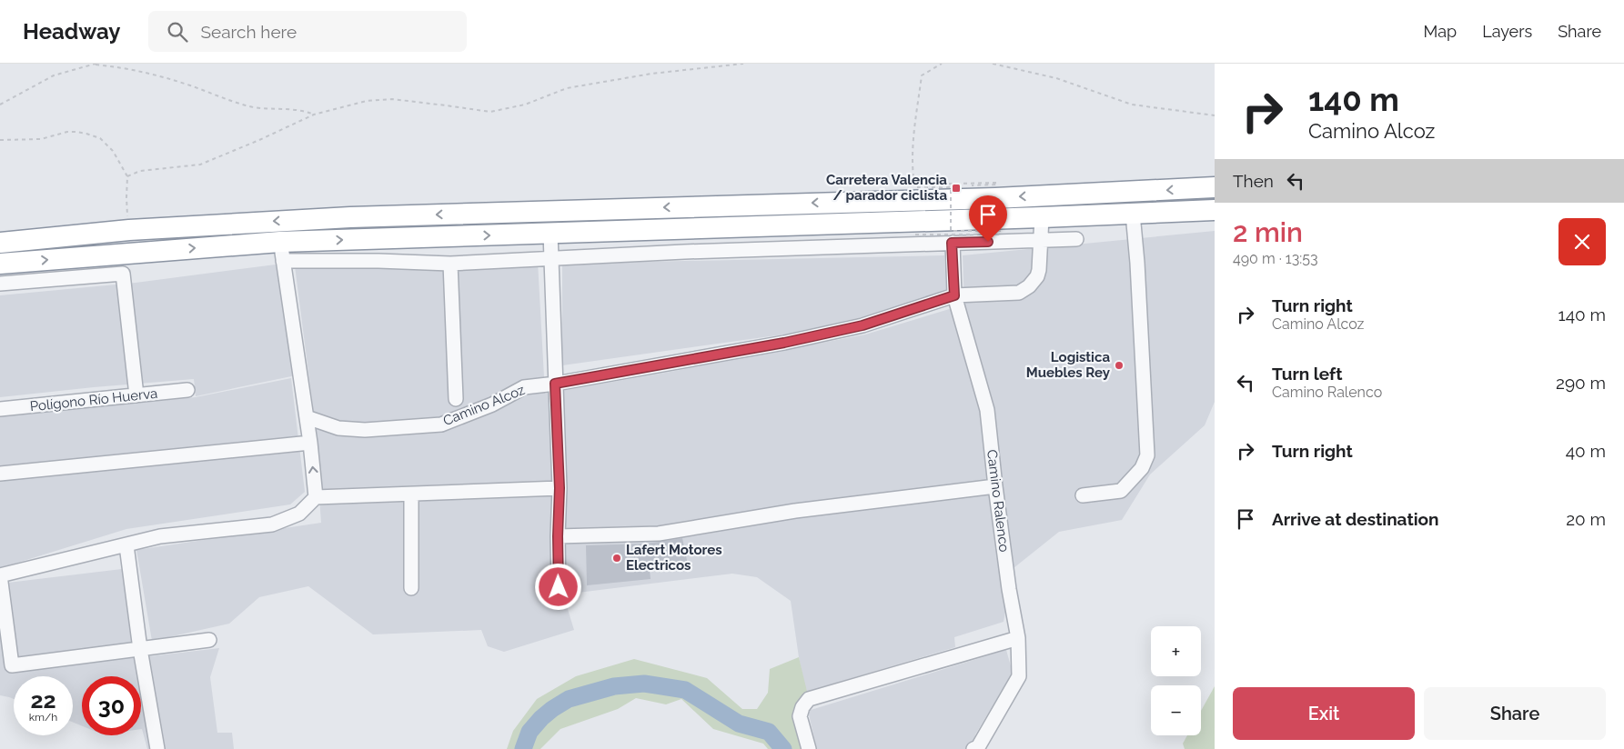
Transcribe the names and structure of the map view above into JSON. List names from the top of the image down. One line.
{"streets":{"street":["Polígono Río Huerva","Camino Alcoz","Camino Ralenco"]},"crossings":[["Camino Alcoz","Camino Ralenco"]],"places":{"transit":["Carretera Valencia / parador ciclista"],"other":["Logistica Muebles Rey","Lafert Motores Electricos"]},"page":{"header":"Headway","search":"Search here","nav":["Map","Layers","Share"],"turn":["140 m","Camino Alcoz"],"then":"Then","heading":["2 min","490 m · 13:53"],"list":[{"name":"Turn right","note":"Camino Alcoz","value":"140 m"},{"name":"Turn left","note":"Camino Ralenco","value":"290 m"},{"name":"Turn right","value":"40 m"},{"name":"Arrive at destination","value":"20 m"}],"map_buttons":["+","−"],"speed":"22 km/h","limit":"30","buttons":["Exit","Share"]}}
